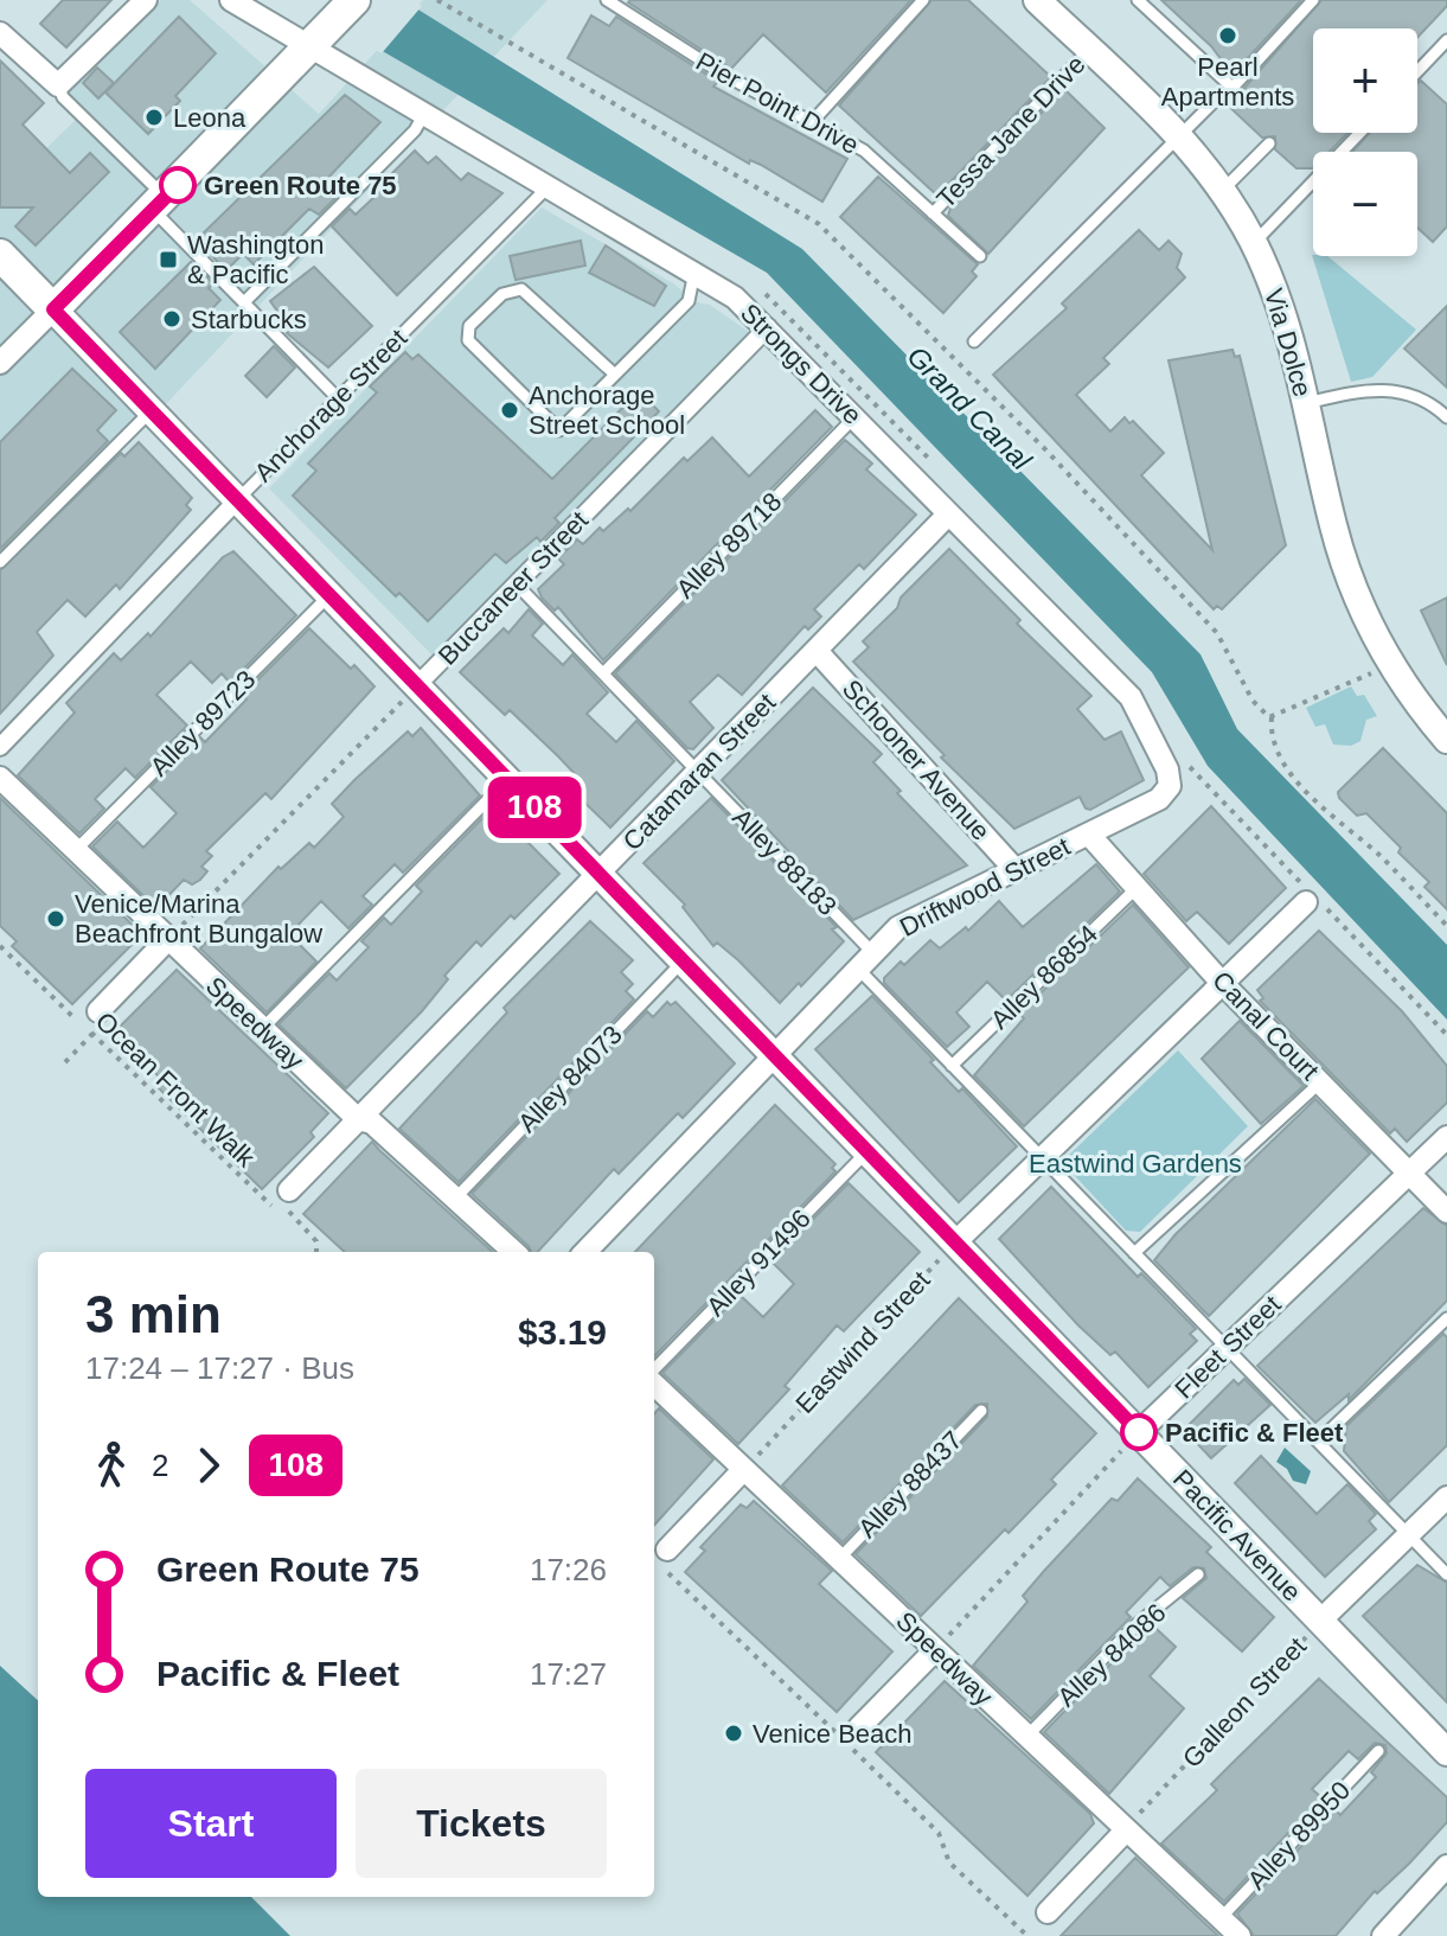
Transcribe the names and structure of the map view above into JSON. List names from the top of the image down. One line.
{"streets":{"main road":["Pacific Avenue"],"street":["Via Dolce","Strongs Drive","Anchorage Street","Buccaneer Street","Schooner Avenue","Catamaran Street","Driftwood Street","Speedway","Canal Court","Fleet Street","Galleon Street"],"lane":["Pier Point Drive","Tessa Jane Drive","Alley 89718","Alley 89723","Alley 88183","Alley 86854","Alley 84073","Alley 91496","Alley 88437","Alley 84086","Alley 89950"],"path":["Ocean Front Walk","Eastwind Street"]},"crossings":[["Pier Point Drive","Tessa Jane Drive"],["Tessa Jane Drive","Via Dolce"],["Strongs Drive","Anchorage Street"],["Strongs Drive","Alley 89718"],["Strongs Drive","Buccaneer Street"],["Strongs Drive","Catamaran Street"],["Strongs Drive","Driftwood Street"],["Anchorage Street","Pacific Avenue"],["Alley 89718","Alley 88183"],["Buccaneer Street","Alley 88183"],["Buccaneer Street","Speedway"],["Buccaneer Street","Pacific Avenue"],["Alley 89723","Speedway"],["Alley 89723","Pacific Avenue"],["Schooner Avenue","Catamaran Street"],["Schooner Avenue","Driftwood Street"],["Catamaran Street","Alley 88183"],["Catamaran Street","Speedway"],["Catamaran Street","Pacific Avenue"],["Alley 88183","Driftwood Street"],["Alley 88183","Alley 86854"],["Alley 88183","Fleet Street"],["Alley 88183","Galleon Street"],["Driftwood Street","Canal Court"],["Driftwood Street","Pacific Avenue"],["Alley 86854","Canal Court"],["Speedway","Alley 84073"],["Speedway","Eastwind Street"],["Speedway","Alley 88437"],["Speedway","Alley 84086"],["Speedway","Galleon Street"],["Speedway","Alley 89950"],["Canal Court","Fleet Street"],["Alley 84073","Pacific Avenue"],["Alley 91496","Pacific Avenue"],["Eastwind Street","Pacific Avenue"],["Fleet Street","Pacific Avenue"],["Pacific Avenue","Galleon Street"]],"water":["Grand Canal"],"parks":["Eastwind Gardens"],"places":{"other":["Pearl Apartments","Leona","Green Route 75","Starbucks","Anchorage Street School","Venice/Marina Beachfront Bungalow","Pacific & Fleet","Venice Beach"],"transit":["Washington & Pacific"]},"lines":["bus line 108"],"page":{"on_map":"108","map_buttons":["+","−"],"heading":["3 min","17:24 – 17:27 · Bus","$3.19"],"legs":["2","108"],"list":[{"name":"Green Route 75","value":"17:26"},{"name":"Pacific & Fleet","value":"17:27"}],"buttons":["Start","Tickets"]}}
